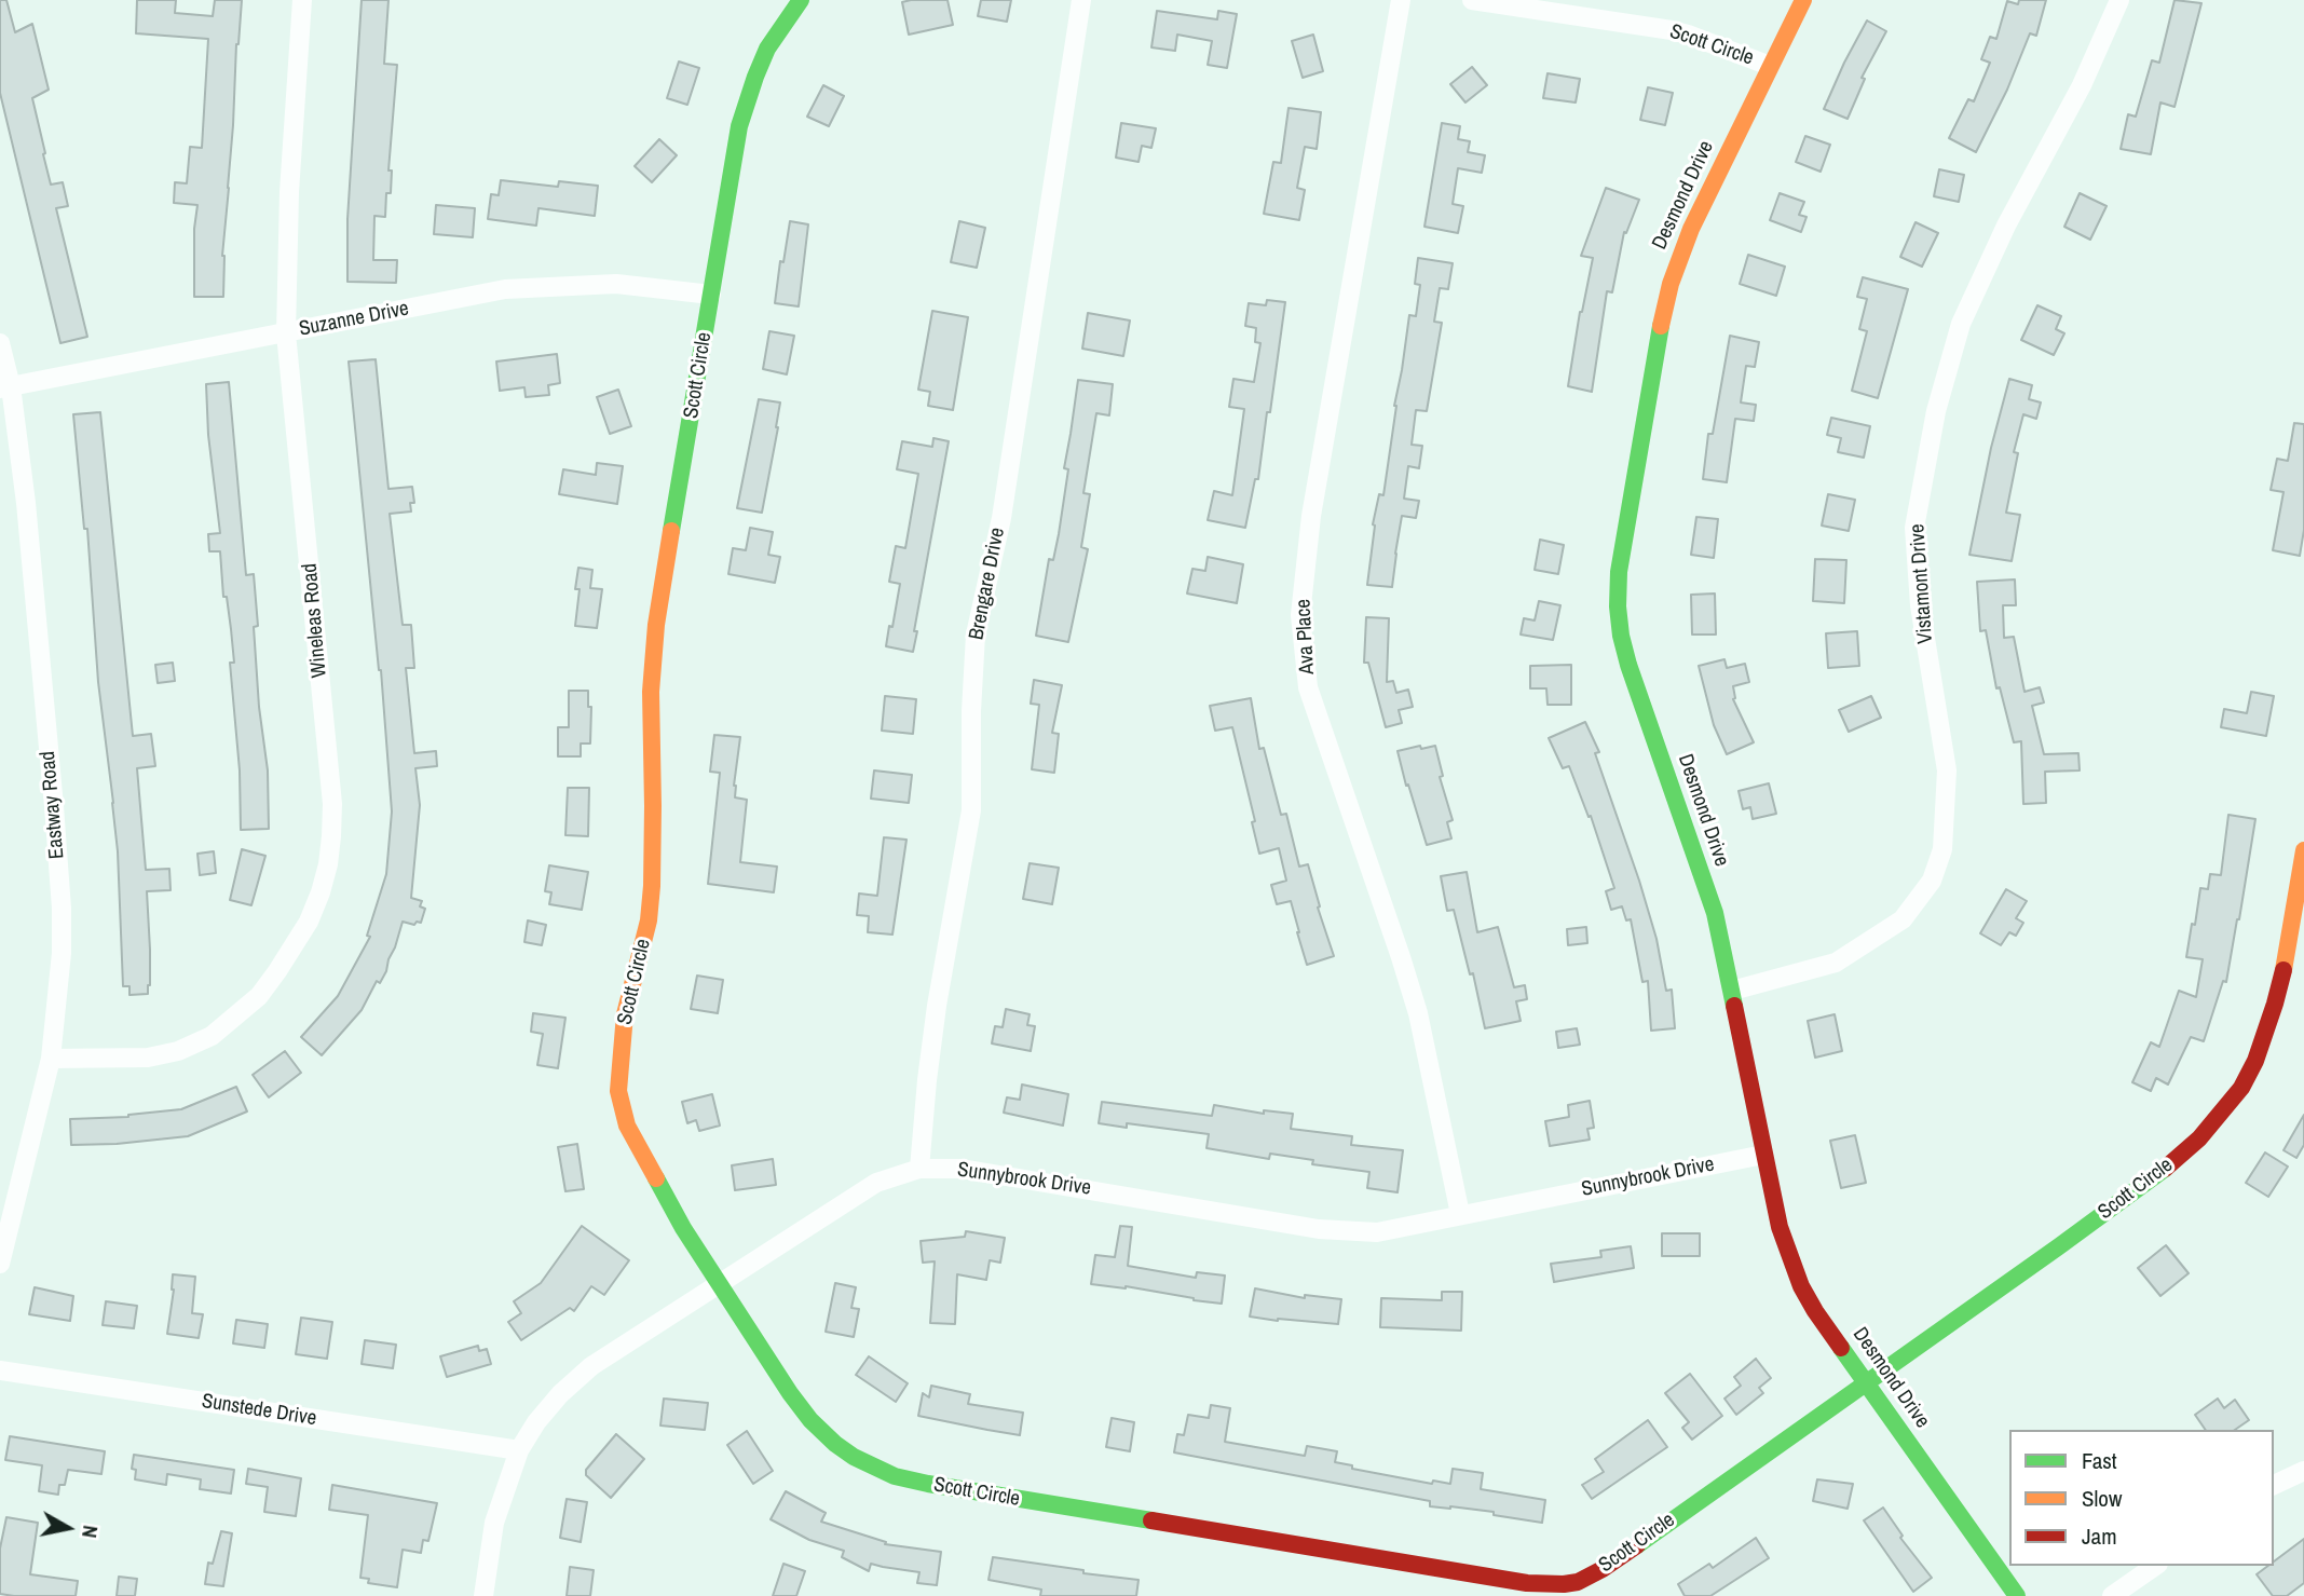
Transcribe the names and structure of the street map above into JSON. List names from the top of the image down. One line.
{"streets":{"street":["Scott Circle","Desmond Drive","Suzanne Drive","Brengare Drive","Vistamont Drive","Wineleas Road","Ava Place","Eastway Road","Sunnybrook Drive","Sunstede Drive"]},"crossings":[["Scott Circle","Desmond Drive"],["Scott Circle","Suzanne Drive"],["Scott Circle","Sunnybrook Drive"],["Desmond Drive","Vistamont Drive"],["Desmond Drive","Sunnybrook Drive"],["Suzanne Drive","Wineleas Road"],["Suzanne Drive","Eastway Road"],["Brengare Drive","Sunnybrook Drive"],["Wineleas Road","Eastway Road"],["Ava Place","Sunnybrook Drive"],["Sunnybrook Drive","Sunstede Drive"]],"legend":["Fast","Slow","Jam"],"north":"right"}
